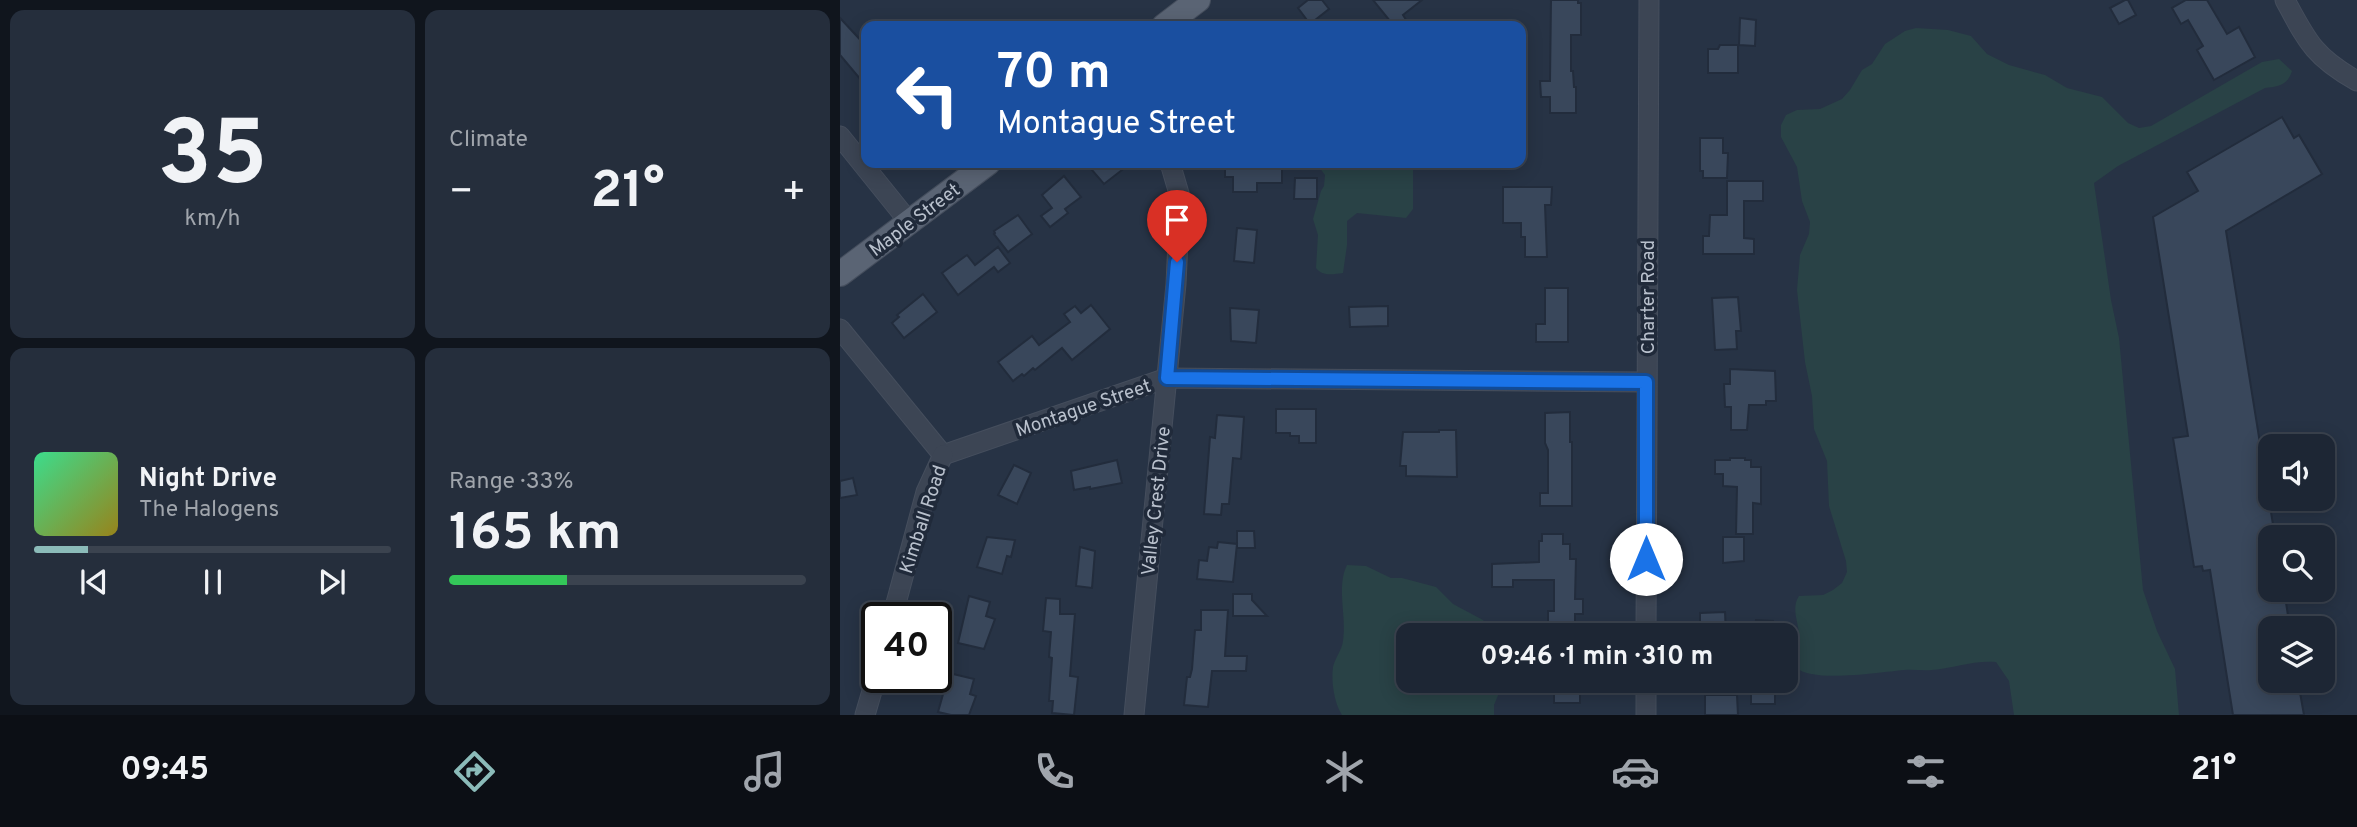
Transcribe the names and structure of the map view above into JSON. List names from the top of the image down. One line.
{"streets":{"main road":["Maple Street"],"street":["Charter Road","Montague Street","Valley Crest Drive","Kimball Road"]},"crossings":[["Charter Road","Montague Street"],["Montague Street","Valley Crest Drive"],["Montague Street","Kimball Road"]],"page":{"tile":[["35","km/h"],"Climate",["Range · 33%","165 km"]],"turn":["70 m","Montague Street"],"heat":["−","21°","+"],"song":["Night Drive","The Halogens"],"limit":"40","trip":"09:46 · 1 min · 310 m","tabs":["09:45","21°"]}}
